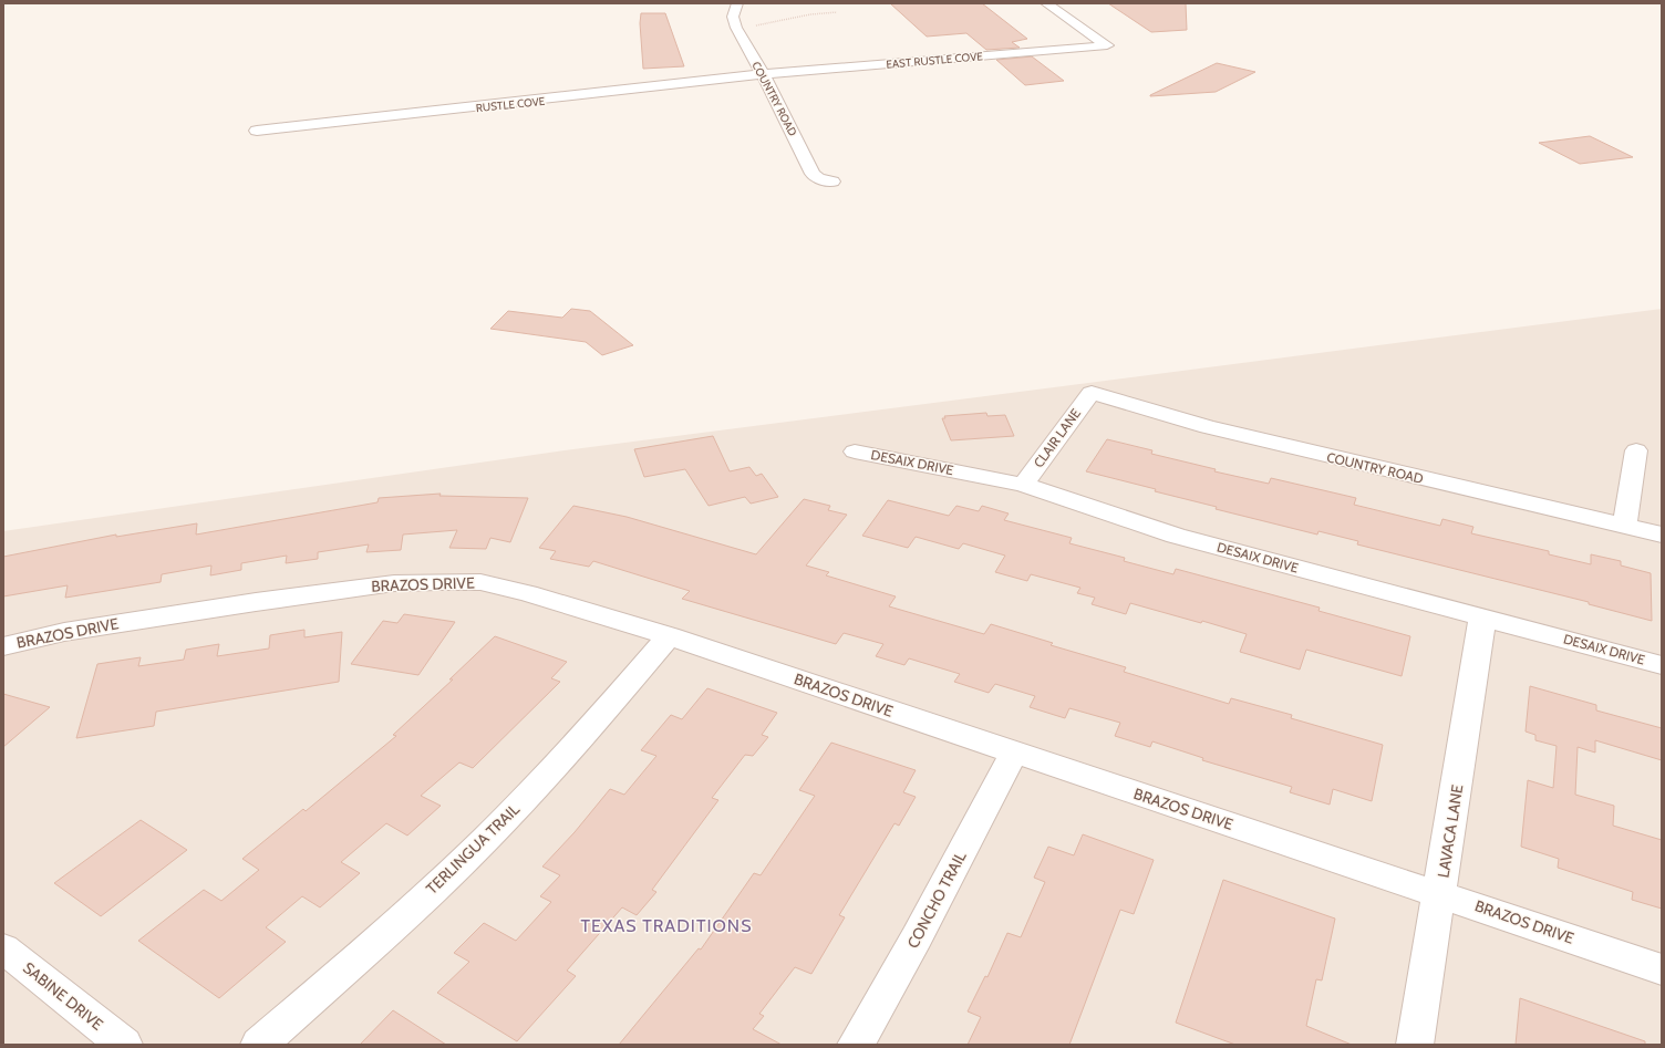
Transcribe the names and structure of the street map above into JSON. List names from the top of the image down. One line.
{"streets":{"street":["EAST RUSTLE COVE","COUNTRY ROAD","RUSTLE COVE","CLAIR LANE","DESAIX DRIVE","BRAZOS DRIVE","LAVACA LANE","TERLINGUA TRAIL","CONCHO TRAIL","SABINE DRIVE"]},"crossings":[["EAST RUSTLE COVE","COUNTRY ROAD"],["EAST RUSTLE COVE","RUSTLE COVE"],["COUNTRY ROAD","RUSTLE COVE"],["COUNTRY ROAD","CLAIR LANE"],["CLAIR LANE","DESAIX DRIVE"],["DESAIX DRIVE","LAVACA LANE"],["BRAZOS DRIVE","LAVACA LANE"],["BRAZOS DRIVE","TERLINGUA TRAIL"],["BRAZOS DRIVE","CONCHO TRAIL"]],"districts":["TEXAS TRADITIONS"]}
